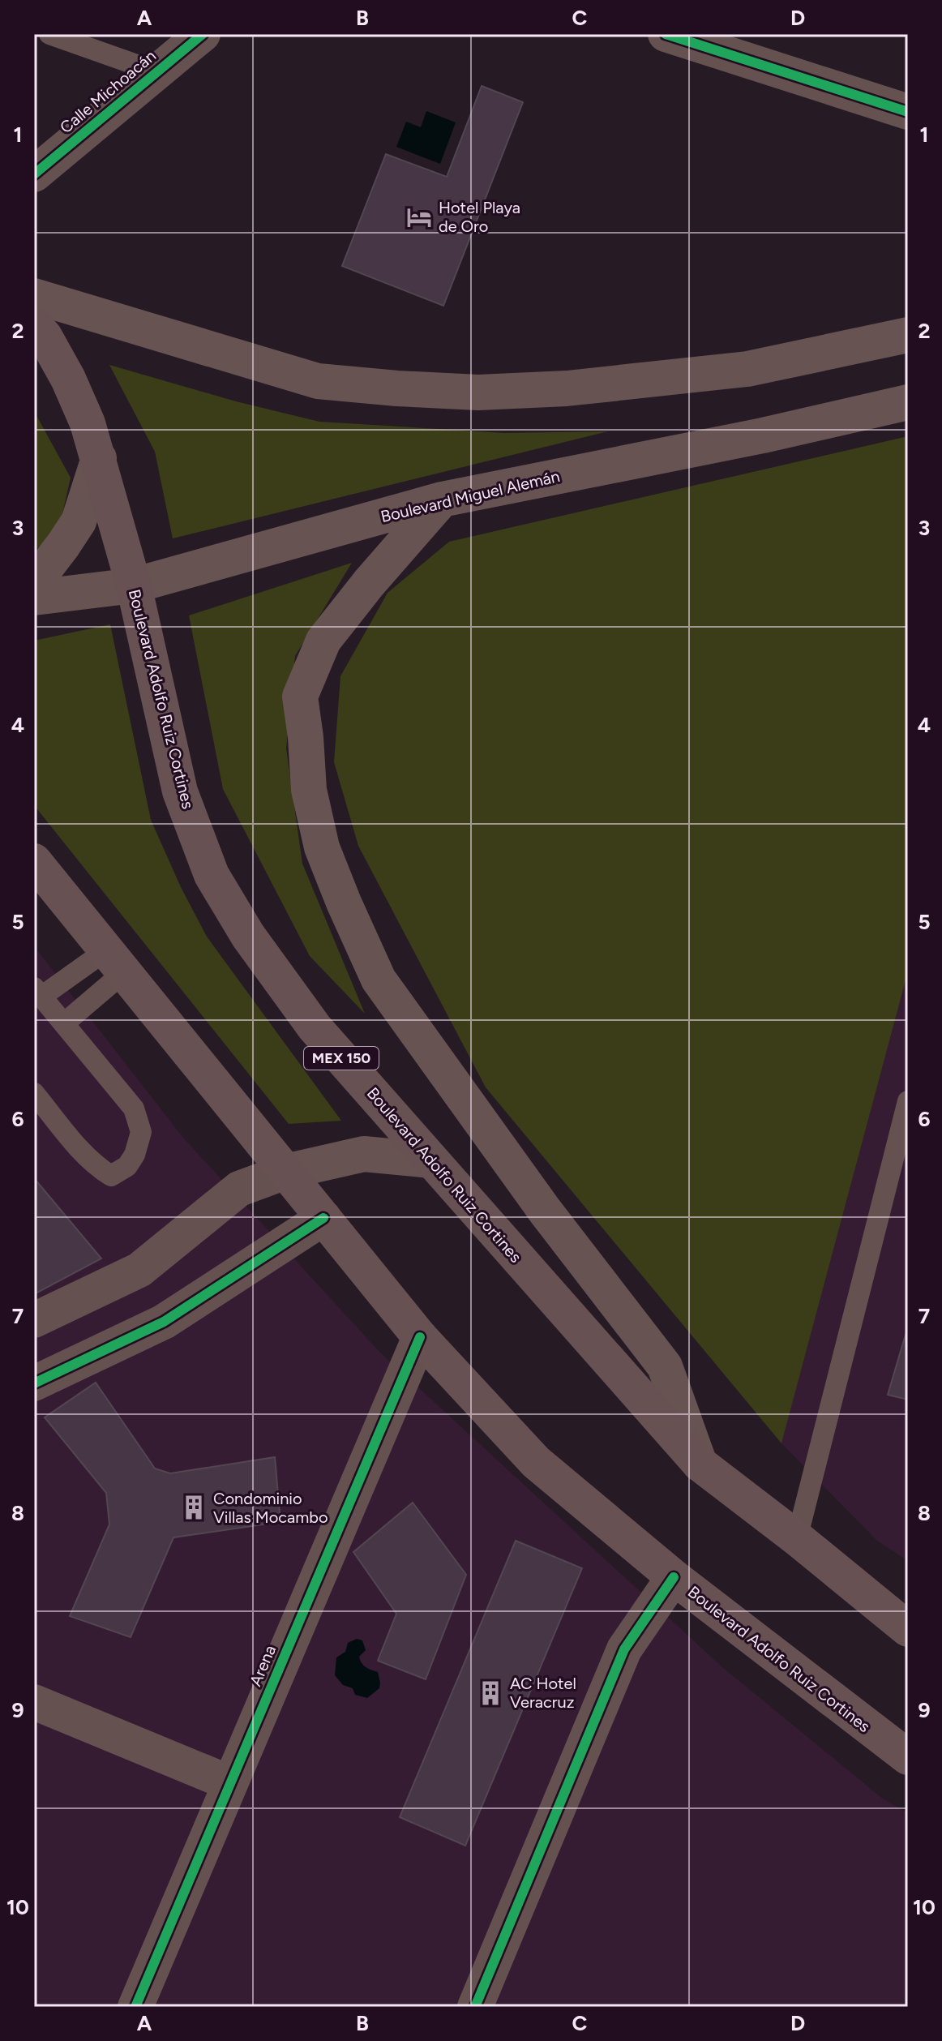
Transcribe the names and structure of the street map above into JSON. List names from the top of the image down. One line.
{"streets":{"main road":["Boulevard Miguel Alemán","Boulevard Adolfo Ruiz Cortines","MEX 150"],"street":["Calle Michoacán","Arena"]},"crossings":[["Boulevard Miguel Alemán","Boulevard Adolfo Ruiz Cortines"],["Boulevard Adolfo Ruiz Cortines","Arena"]],"places":{"hotel":["Hotel Playa de Oro"],"building":["Condominio Villas Mocambo","AC Hotel Veracruz"]},"grid":{"columns":["A","B","C","D"],"rows":["1","2","3","4","5","6","7","8","9","10"]}}
